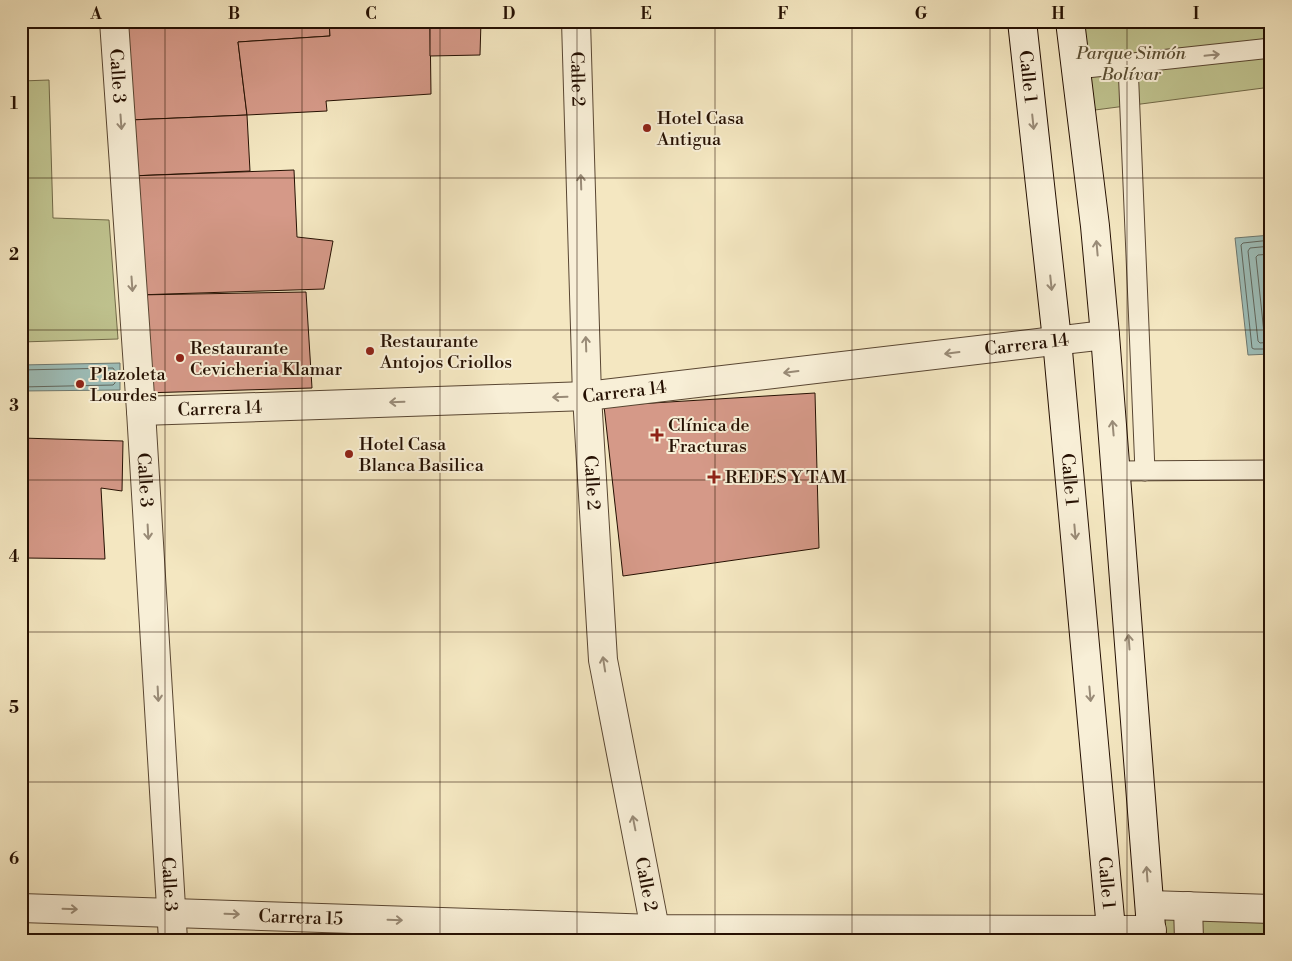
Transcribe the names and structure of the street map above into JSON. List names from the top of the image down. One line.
{"streets":{"street":["Calle 3","Calle 1","Calle 2","Carrera 14","Carrera 15"]},"crossings":[["Calle 3","Carrera 14"],["Calle 3","Carrera 15"],["Calle 1","Carrera 14"],["Calle 1","Carrera 15"],["Calle 2","Carrera 14"],["Calle 2","Carrera 15"]],"one_way":["Calle 3","Calle 2","Carrera 14","Carrera 15"],"parks":["Parque Simón Bolívar"],"places":{"other":["Hotel Casa Antigua","Restaurante Antojos Criollos","Restaurante Cevicheria Klamar","Plazoleta Lourdes","Hotel Casa Blanca Basilica"],"health":["Clínica de Fracturas","REDES Y TAM"]},"grid":{"columns":["A","B","C","D","E","F","G","H","I"],"rows":["1","2","3","4","5","6"]}}
